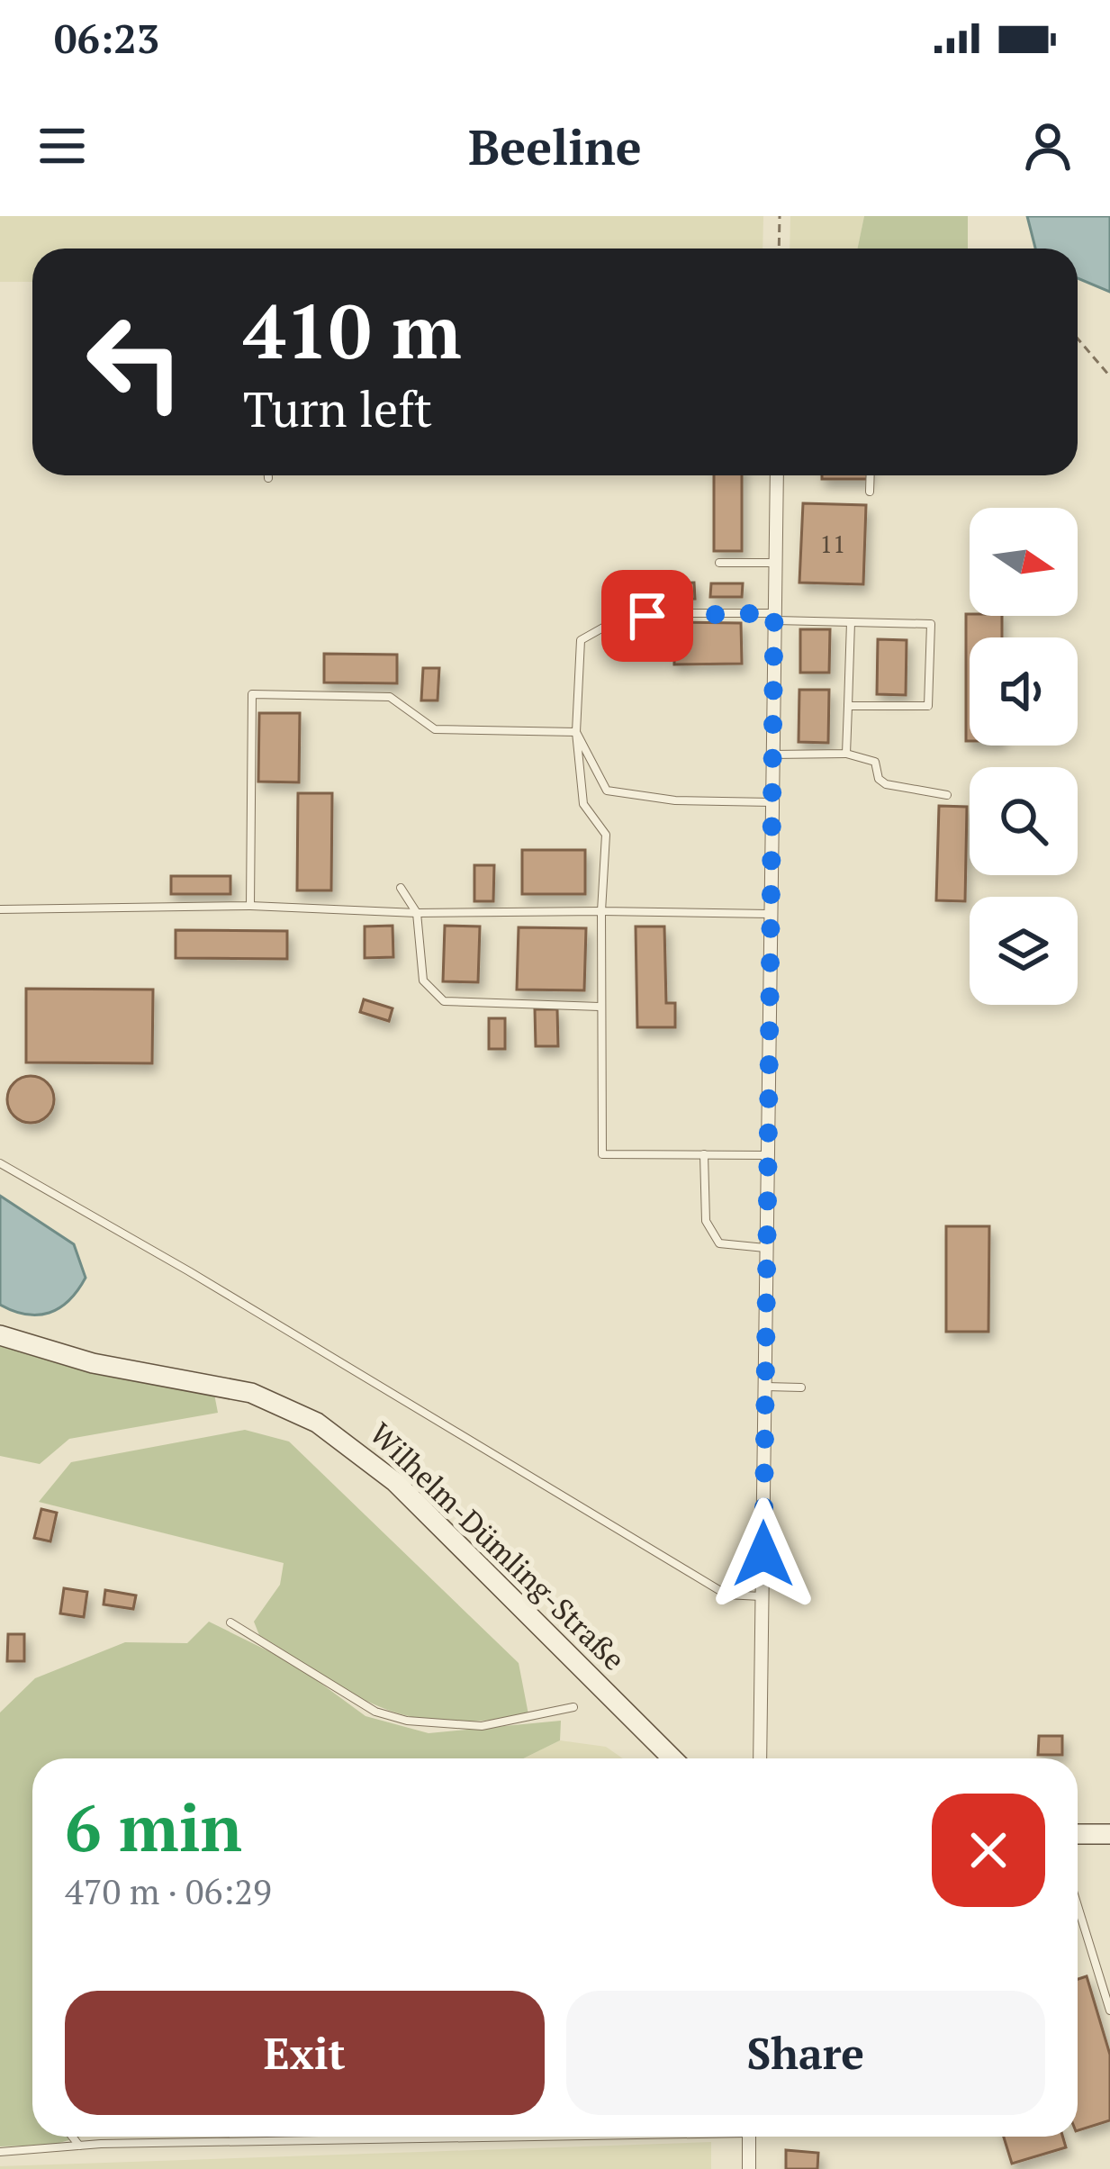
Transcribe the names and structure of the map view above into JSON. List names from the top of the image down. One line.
{"streets":{"street":["Wilhelm-Dümling-Straße"]},"house_numbers":["11"],"north":"right","page":{"status":"06:23","header":"Beeline","turn":["410 m","Turn left"],"heading":["6 min","470 m · 06:29"],"buttons":["Exit","Share"]}}
